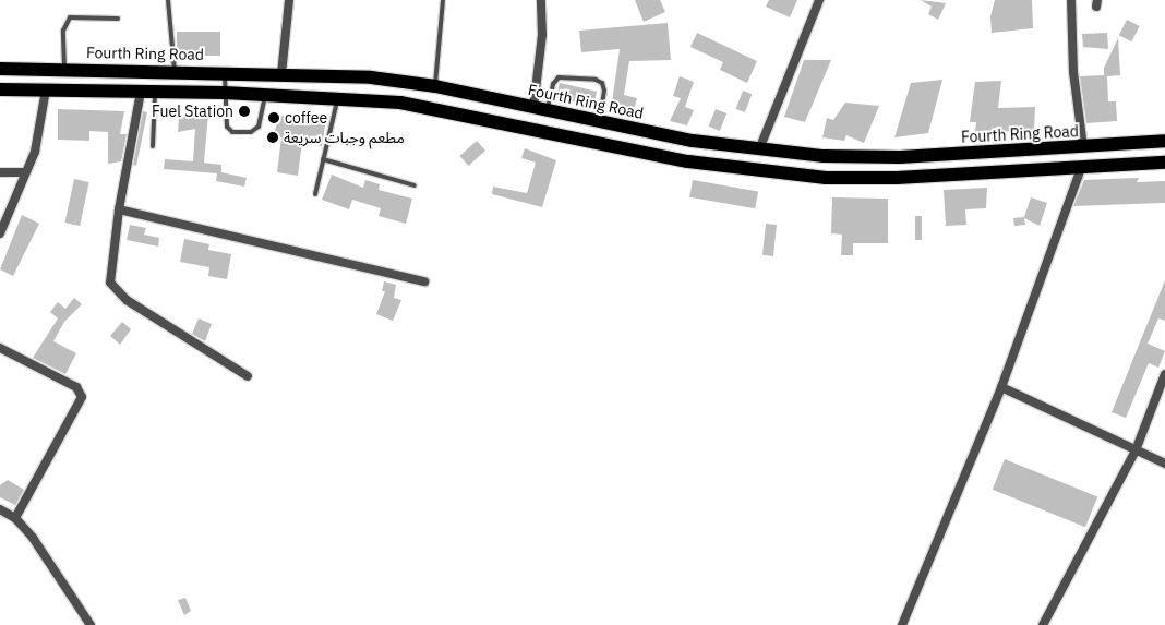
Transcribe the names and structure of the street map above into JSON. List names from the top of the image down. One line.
{"streets":{"main road":["Fourth Ring Road"]},"places":["Fuel Station","coffee","مطعم وجبات سريعة"]}
